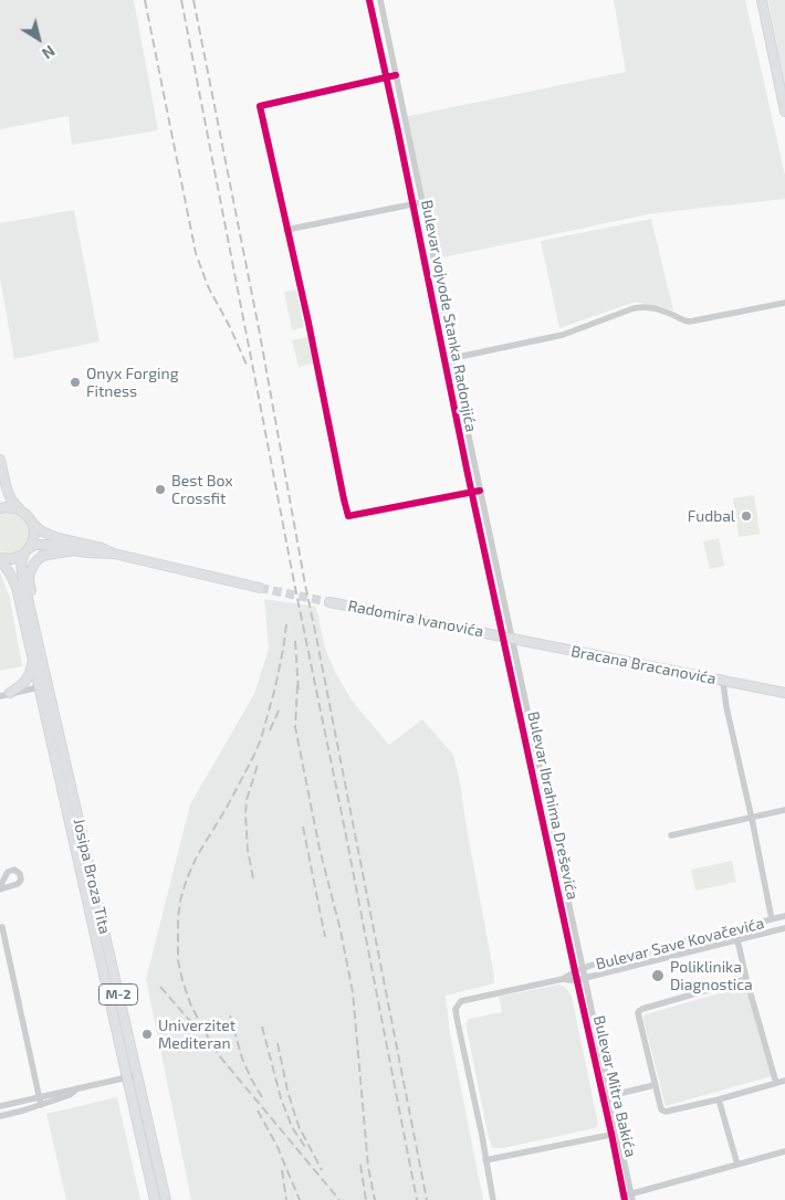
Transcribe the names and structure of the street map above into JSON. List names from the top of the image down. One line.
{"streets":{"main road":["Radomira Ivanovića","Bracana Bracanovića","Josipa Broza Tita","M-2"],"street":["Bulevar vojvode Stanka Radonjića","Bulevar Ibrahima Dreševića","Bulevar Save Kovačevića","Bulevar Mitra Bakića"]},"crossings":[["Bulevar vojvode Stanka Radonjića","Radomira Ivanovića"],["Bulevar vojvode Stanka Radonjića","Bracana Bracanovića"],["Bulevar vojvode Stanka Radonjića","Bulevar Ibrahima Dreševića"],["Radomira Ivanovića","Bracana Bracanovića"],["Radomira Ivanovića","Bulevar Ibrahima Dreševića"],["Bracana Bracanovića","Bulevar Ibrahima Dreševića"],["Bulevar Ibrahima Dreševića","Bulevar Save Kovačevića"],["Bulevar Ibrahima Dreševića","Bulevar Mitra Bakića"],["Josipa Broza Tita","M-2"],["Bulevar Save Kovačevića","Bulevar Mitra Bakića"]],"places":["Onyx Forging Fitness","Best Box Crossfit","Fudbal","Poliklinika Diagnostica","Univerzitet Mediteran"],"north":"bottom right"}
